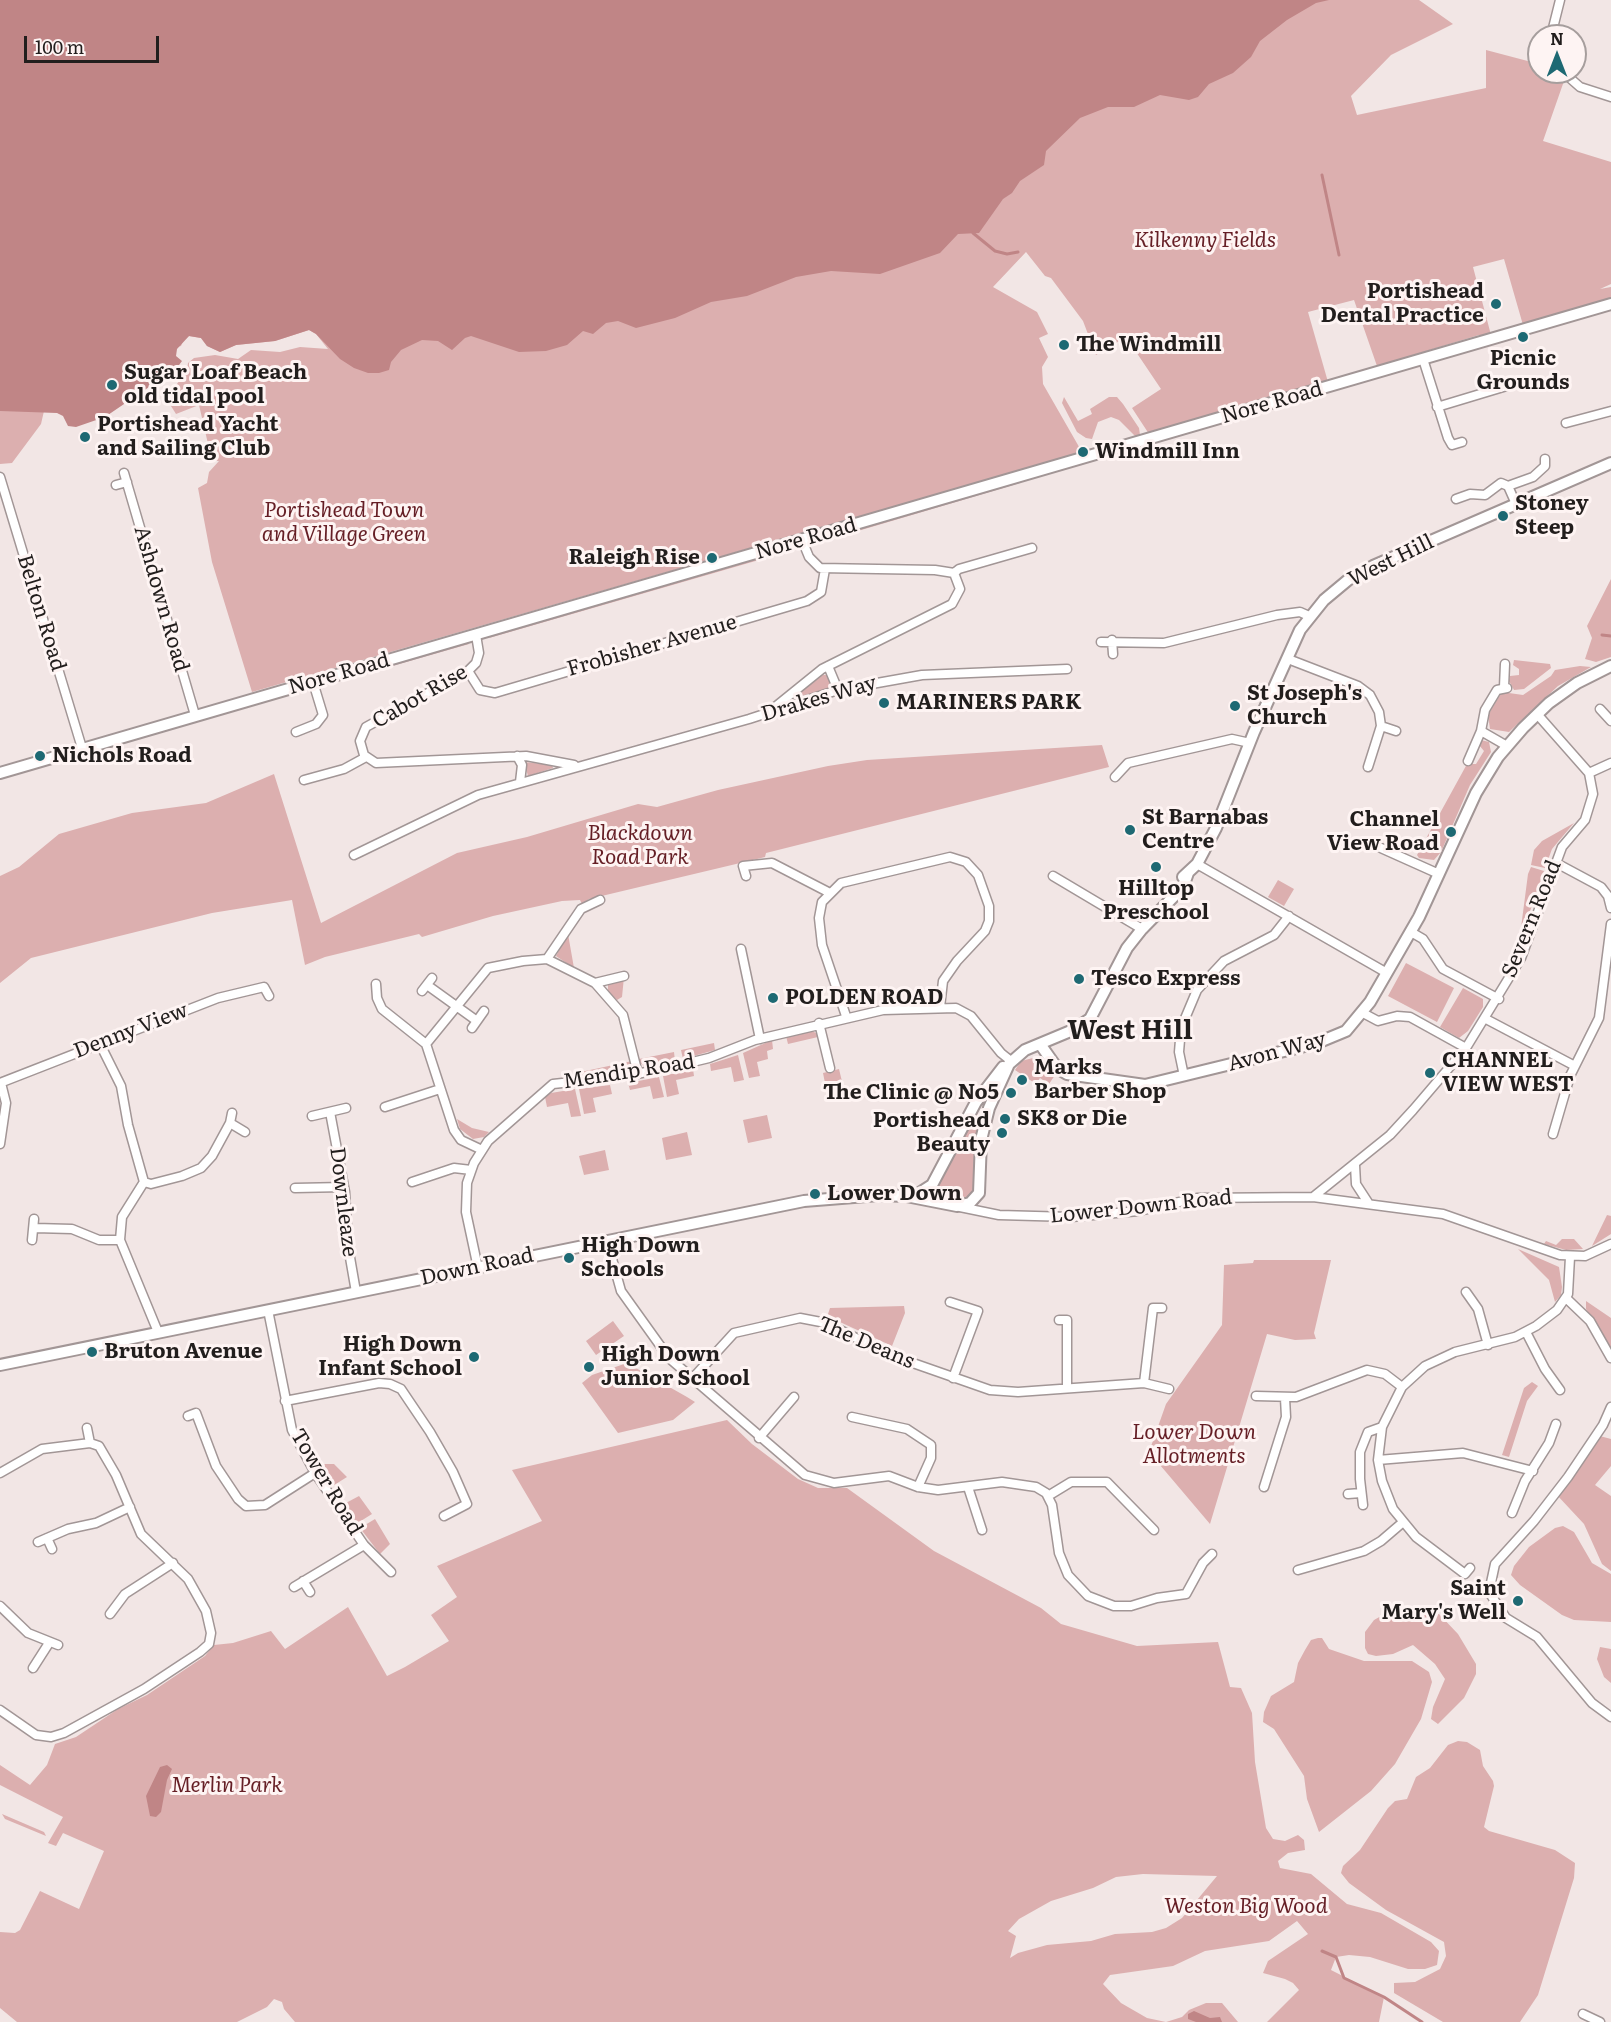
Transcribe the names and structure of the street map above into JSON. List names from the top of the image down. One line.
{"streets":{"street":["Nore Road","West Hill","Ashdown Road","Belton Road","Frobisher Avenue","Cabot Rise","Drakes Way","Severn Road","Denny View","Avon Way","Mendip Road","Downleaze","Lower Down Road","Down Road","The Deans","Tower Road"]},"crossings":[["Nore Road","Ashdown Road"],["Nore Road","Belton Road"],["Nore Road","Cabot Rise"],["West Hill","Avon Way"],["West Hill","Mendip Road"],["Frobisher Avenue","Cabot Rise"],["Cabot Rise","Drakes Way"],["Severn Road","Lower Down Road"],["Mendip Road","Down Road"],["Downleaze","Down Road"],["Lower Down Road","Down Road"],["Down Road","Tower Road"]],"districts":["West Hill"],"parks":["Kilkenny Fields","Portishead Town and Village Green","Blackdown Road Park","Lower Down Allotments","Merlin Park","Weston Big Wood"],"places":["Portishead Dental Practice","Picnic Grounds","The Windmill","Sugar Loaf Beach old tidal pool","Portishead Yacht and Sailing Club","Windmill Inn","Stoney Steep","Raleigh Rise","MARINERS PARK","St Joseph's Church","Nichols Road","St Barnabas Centre","Channel View Road","Hilltop Preschool","Tesco Express","POLDEN ROAD","CHANNEL VIEW WEST","Marks Barber Shop","The Clinic @ No5","SK8 or Die","Portishead Beauty","Lower Down","High Down Schools","Bruton Avenue","High Down Infant School","High Down Junior School","Saint Mary's Well"],"scale_bar":"100 m","north":"top"}
